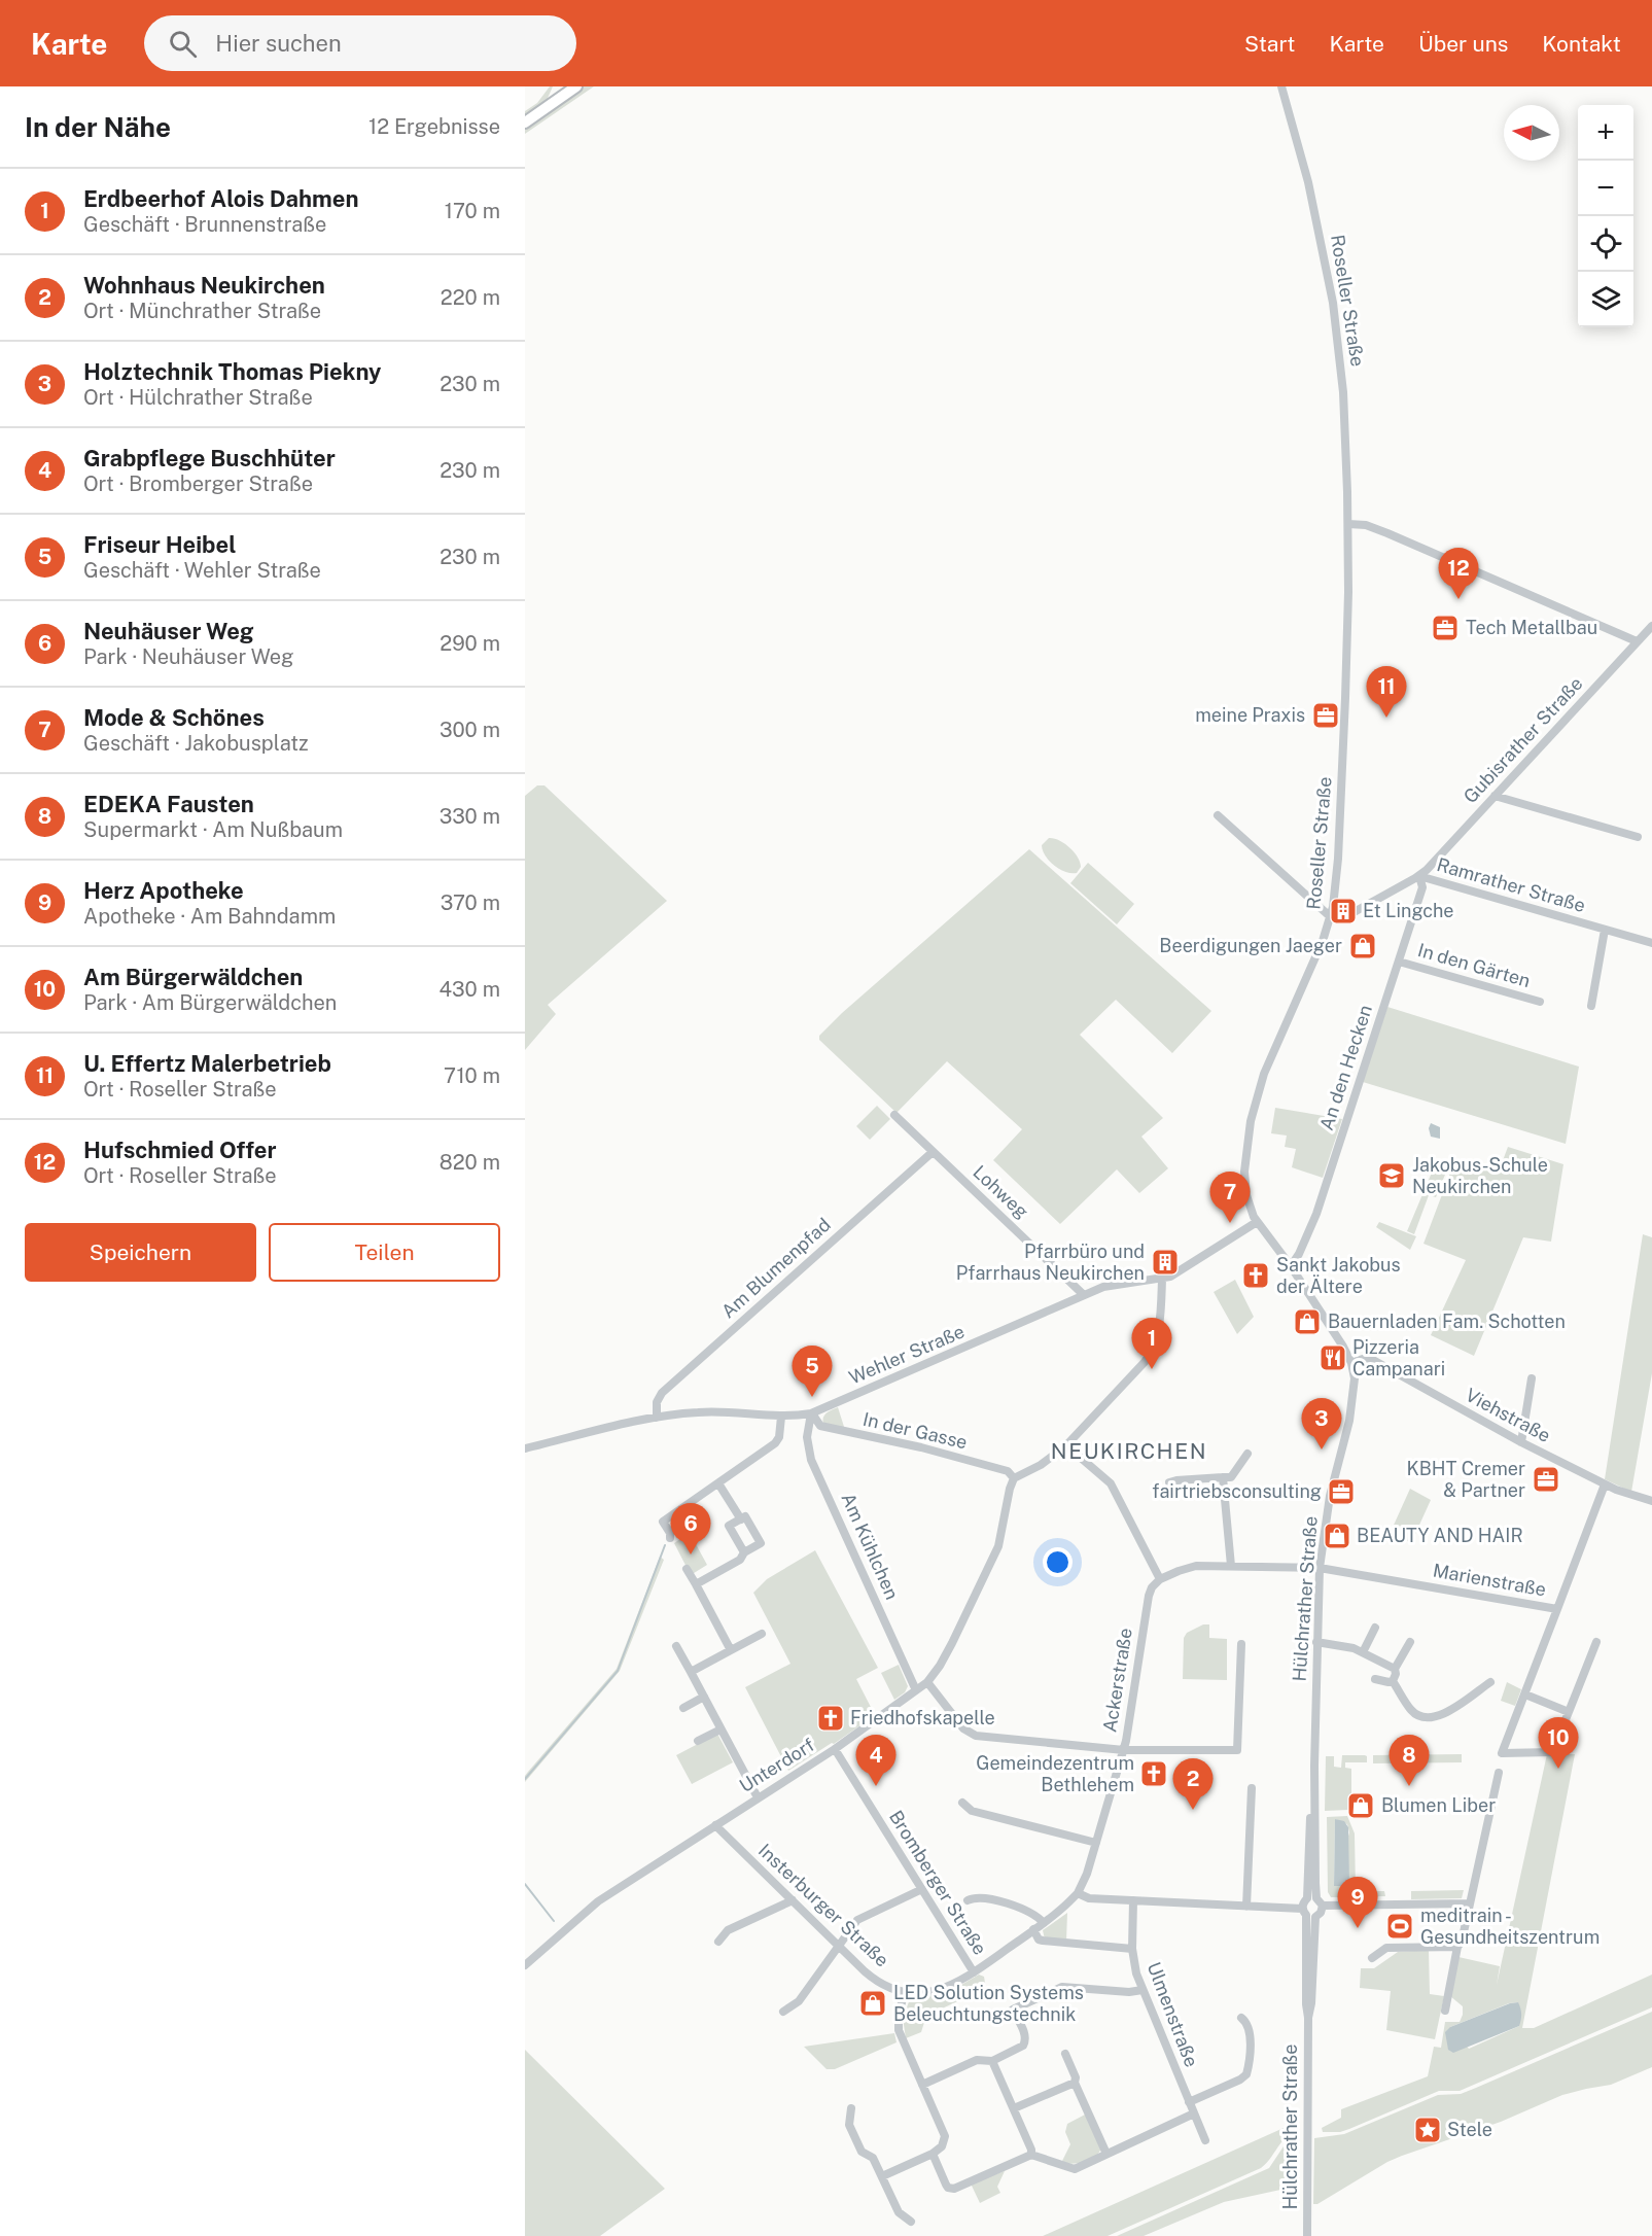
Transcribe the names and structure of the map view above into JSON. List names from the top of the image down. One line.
{"streets":{"street":["Roseller Straße","Gubisrather Straße","Ramrather Straße","In den Gärten","An den Hecken","Lohweg","Am Blumenpfad","Wehler Straße","Viehstraße","In der Gasse","Am Kühlchen","Marienstraße","Hülchrather Straße","Ackerstraße","Unterdorf","Bromberger Straße","Insterburger Straße","Ulmenstraße"]},"crossings":[["Roseller Straße","Ramrather Straße"],["Roseller Straße","An den Hecken"],["Roseller Straße","Wehler Straße"],["Roseller Straße","Viehstraße"],["Roseller Straße","Hülchrather Straße"],["Gubisrather Straße","Ramrather Straße"],["Gubisrather Straße","An den Hecken"],["Ramrather Straße","An den Hecken"],["In den Gärten","An den Hecken"],["Lohweg","Am Blumenpfad"],["Lohweg","Wehler Straße"],["Am Blumenpfad","Wehler Straße"],["Wehler Straße","In der Gasse"],["Wehler Straße","Am Kühlchen"],["Viehstraße","Marienstraße"],["Viehstraße","Hülchrather Straße"],["In der Gasse","Am Kühlchen"],["In der Gasse","Unterdorf"],["Am Kühlchen","Unterdorf"],["Marienstraße","Hülchrather Straße"],["Marienstraße","Ackerstraße"],["Ackerstraße","Insterburger Straße"],["Unterdorf","Bromberger Straße"],["Unterdorf","Insterburger Straße"],["Bromberger Straße","Insterburger Straße"]],"districts":["NEUKIRCHEN"],"places":{"office":["Tech Metallbau","meine Praxis","KBHT Cremer & Partner","fairtriebsconsulting"],"building":["Et Lingche","Pfarrbüro und Pfarrhaus Neukirchen"],"shop":["Beerdigungen Jaeger","Bauernladen Fam. Schotten","BEAUTY AND HAIR","Blumen Liber","LED Solution Systems Beleuchtungstechnik"],"school or university":["Jakobus-Schule Neukirchen"],"church":["Sankt Jakobus der Ältere","Friedhofskapelle","Gemeindezentrum Bethlehem"],"restaurant":["Pizzeria Campanari"],"sports":["meditrain - Gesundheitszentrum"],"place":["Stele"]},"north":"left","page":{"header":"Karte","search":"Hier suchen","nav":["Start","Karte","Über uns","Kontakt"],"heading":["In der Nähe","12 Ergebnisse"],"map_buttons":["+","−"],"list":[{"mark":"1","name":"Erdbeerhof Alois Dahmen","note":"Geschäft · Brunnenstraße","value":"170 m"},{"mark":"2","name":"Wohnhaus Neukirchen","note":"Ort · Münchrather Straße","value":"220 m"},{"mark":"3","name":"Holztechnik Thomas Piekny","note":"Ort · Hülchrather Straße","value":"230 m"},{"mark":"4","name":"Grabpflege Buschhüter","note":"Ort · Bromberger Straße","value":"230 m"},{"mark":"5","name":"Friseur Heibel","note":"Geschäft · Wehler Straße","value":"230 m"},{"mark":"6","name":"Neuhäuser Weg","note":"Park · Neuhäuser Weg","value":"290 m"},{"mark":"7","name":"Mode & Schönes","note":"Geschäft · Jakobusplatz","value":"300 m"},{"mark":"8","name":"EDEKA Fausten","note":"Supermarkt · Am Nußbaum","value":"330 m"},{"mark":"9","name":"Herz Apotheke","note":"Apotheke · Am Bahndamm","value":"370 m"},{"mark":"10","name":"Am Bürgerwäldchen","note":"Park · Am Bürgerwäldchen","value":"430 m"},{"mark":"11","name":"U. Effertz Malerbetrieb","note":"Ort · Roseller Straße","value":"710 m"},{"mark":"12","name":"Hufschmied Offer","note":"Ort · Roseller Straße","value":"820 m"}],"pins":["12","11","7","1","5","3","6","10","4","8","2","9"],"buttons":["Speichern","Teilen"]}}
